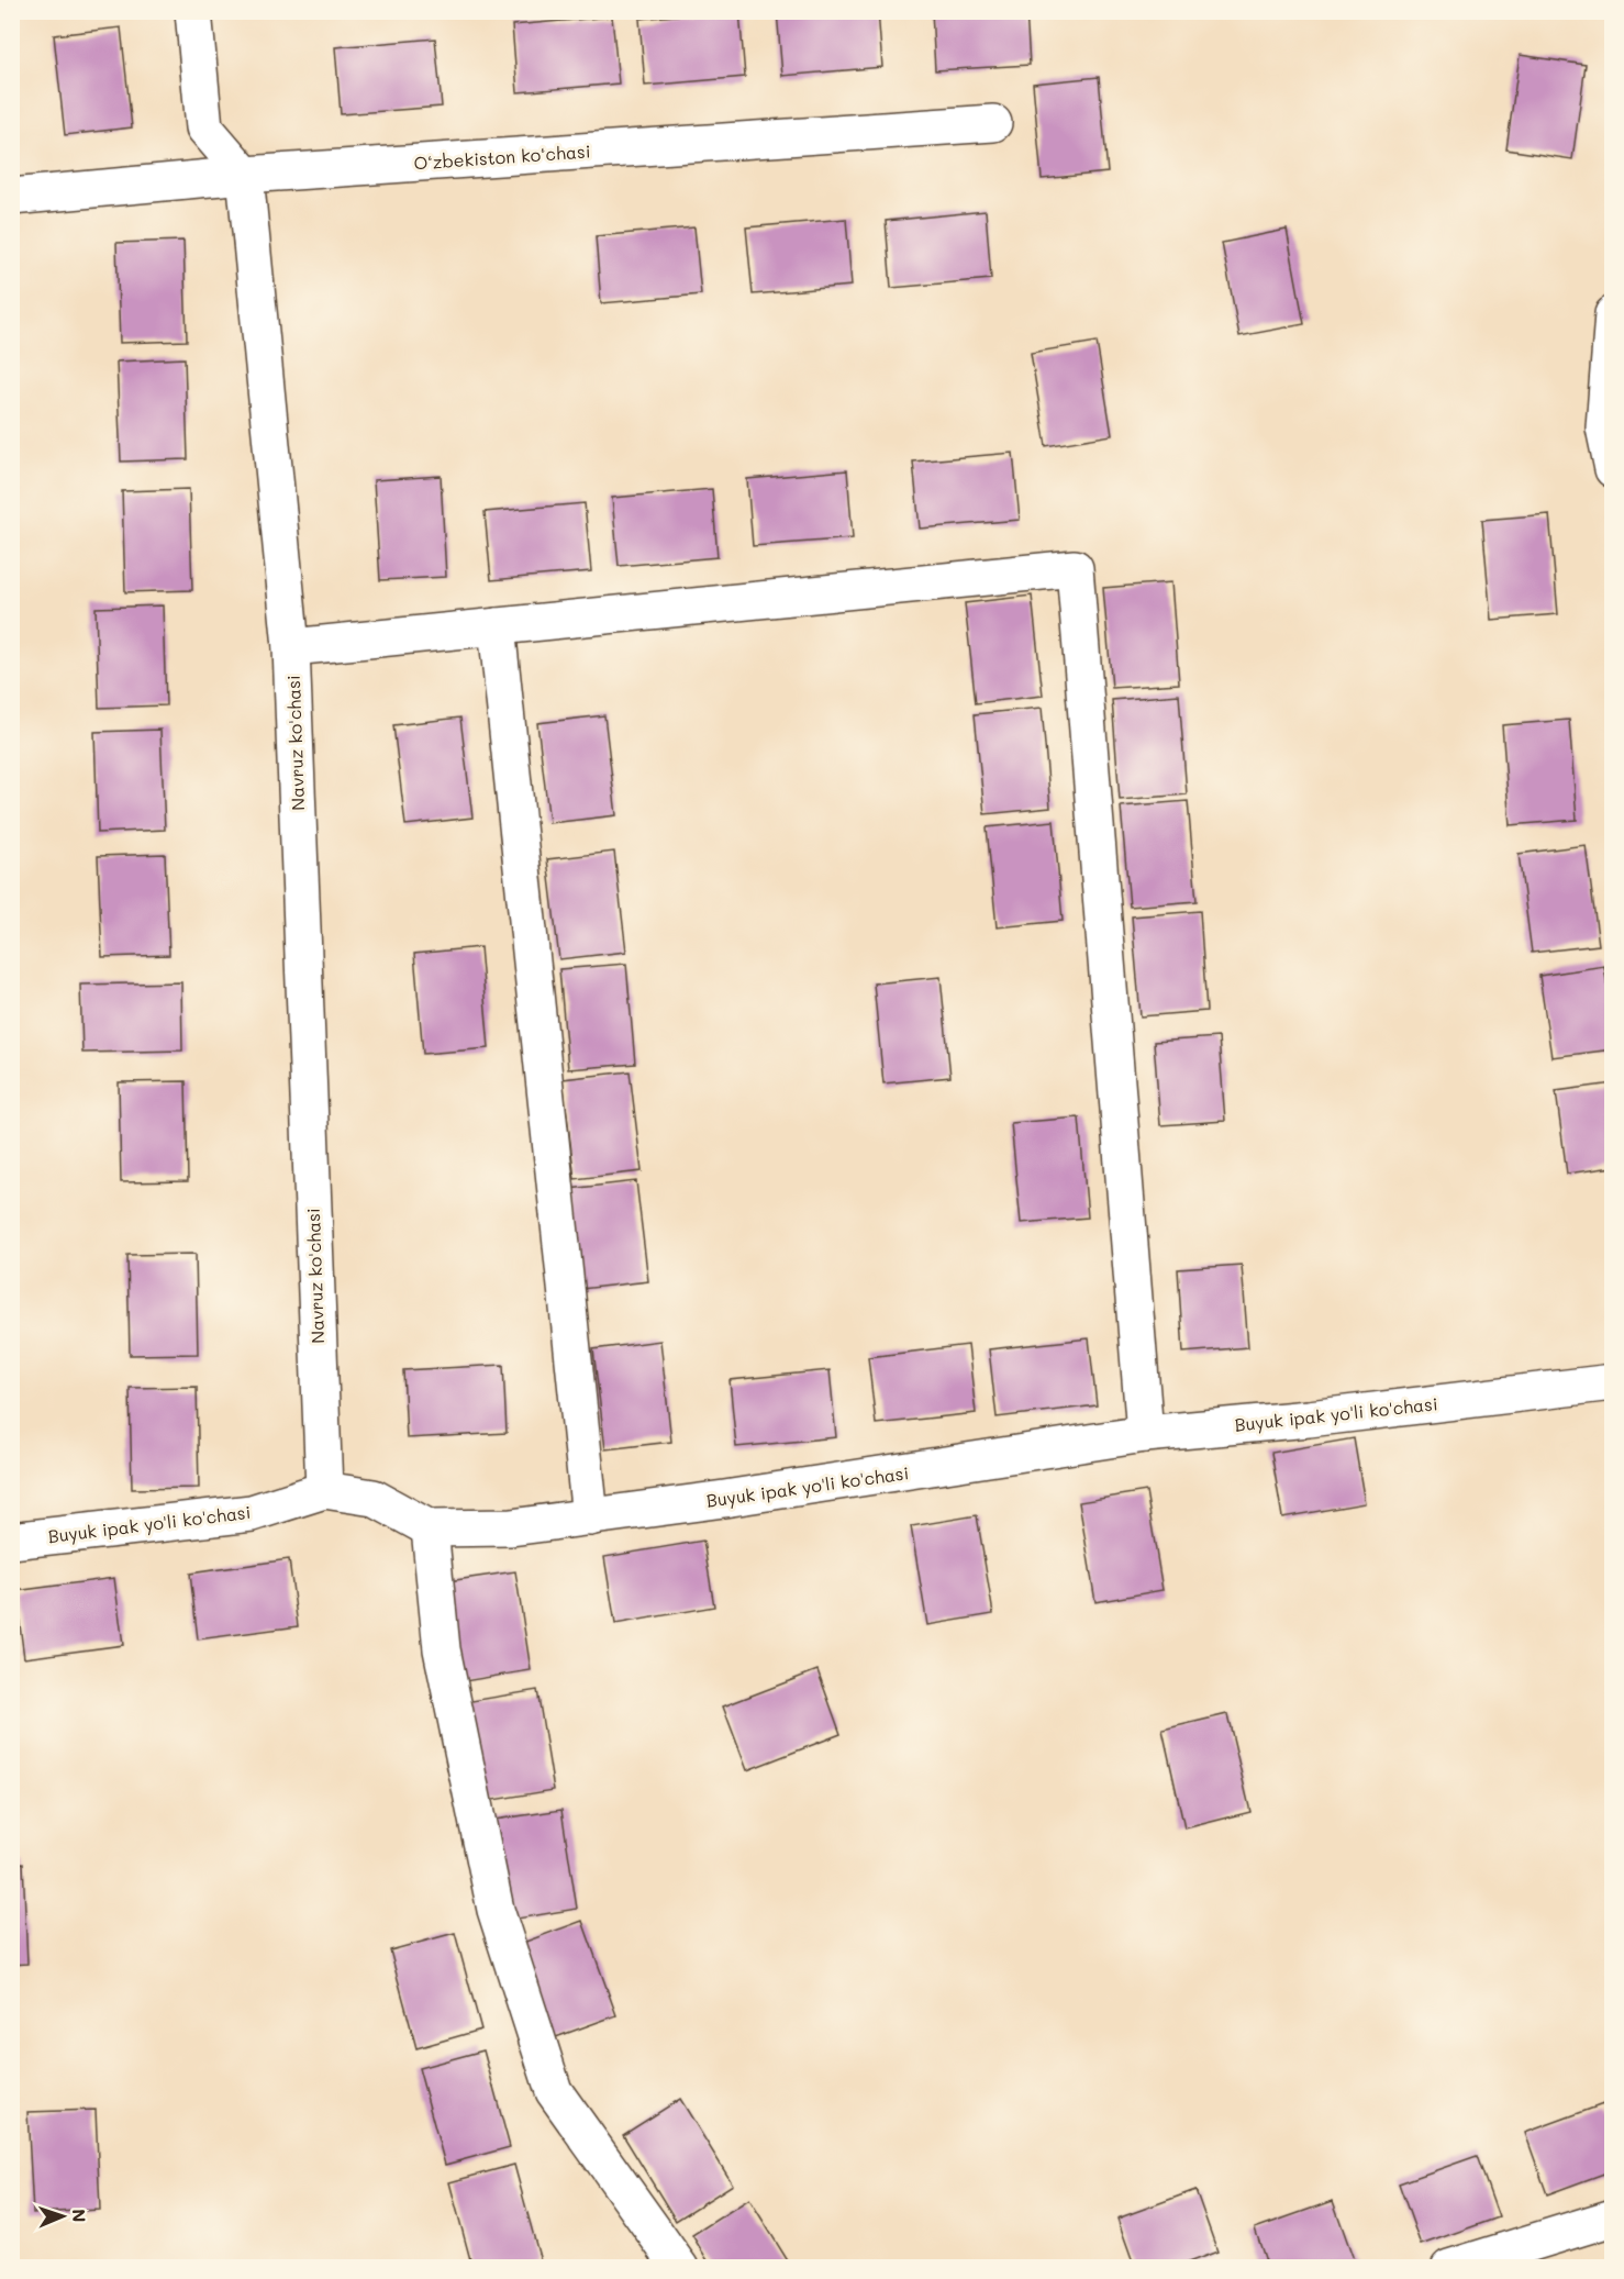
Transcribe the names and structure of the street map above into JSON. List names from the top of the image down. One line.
{"streets":{"street":["O‘zbekiston ko‘chasi","Navruz ko'chasi","Buyuk ipak yo'li ko'chasi"]},"crossings":[["O‘zbekiston ko‘chasi","Navruz ko'chasi"],["Navruz ko'chasi","Buyuk ipak yo'li ko'chasi"]],"north":"right"}
